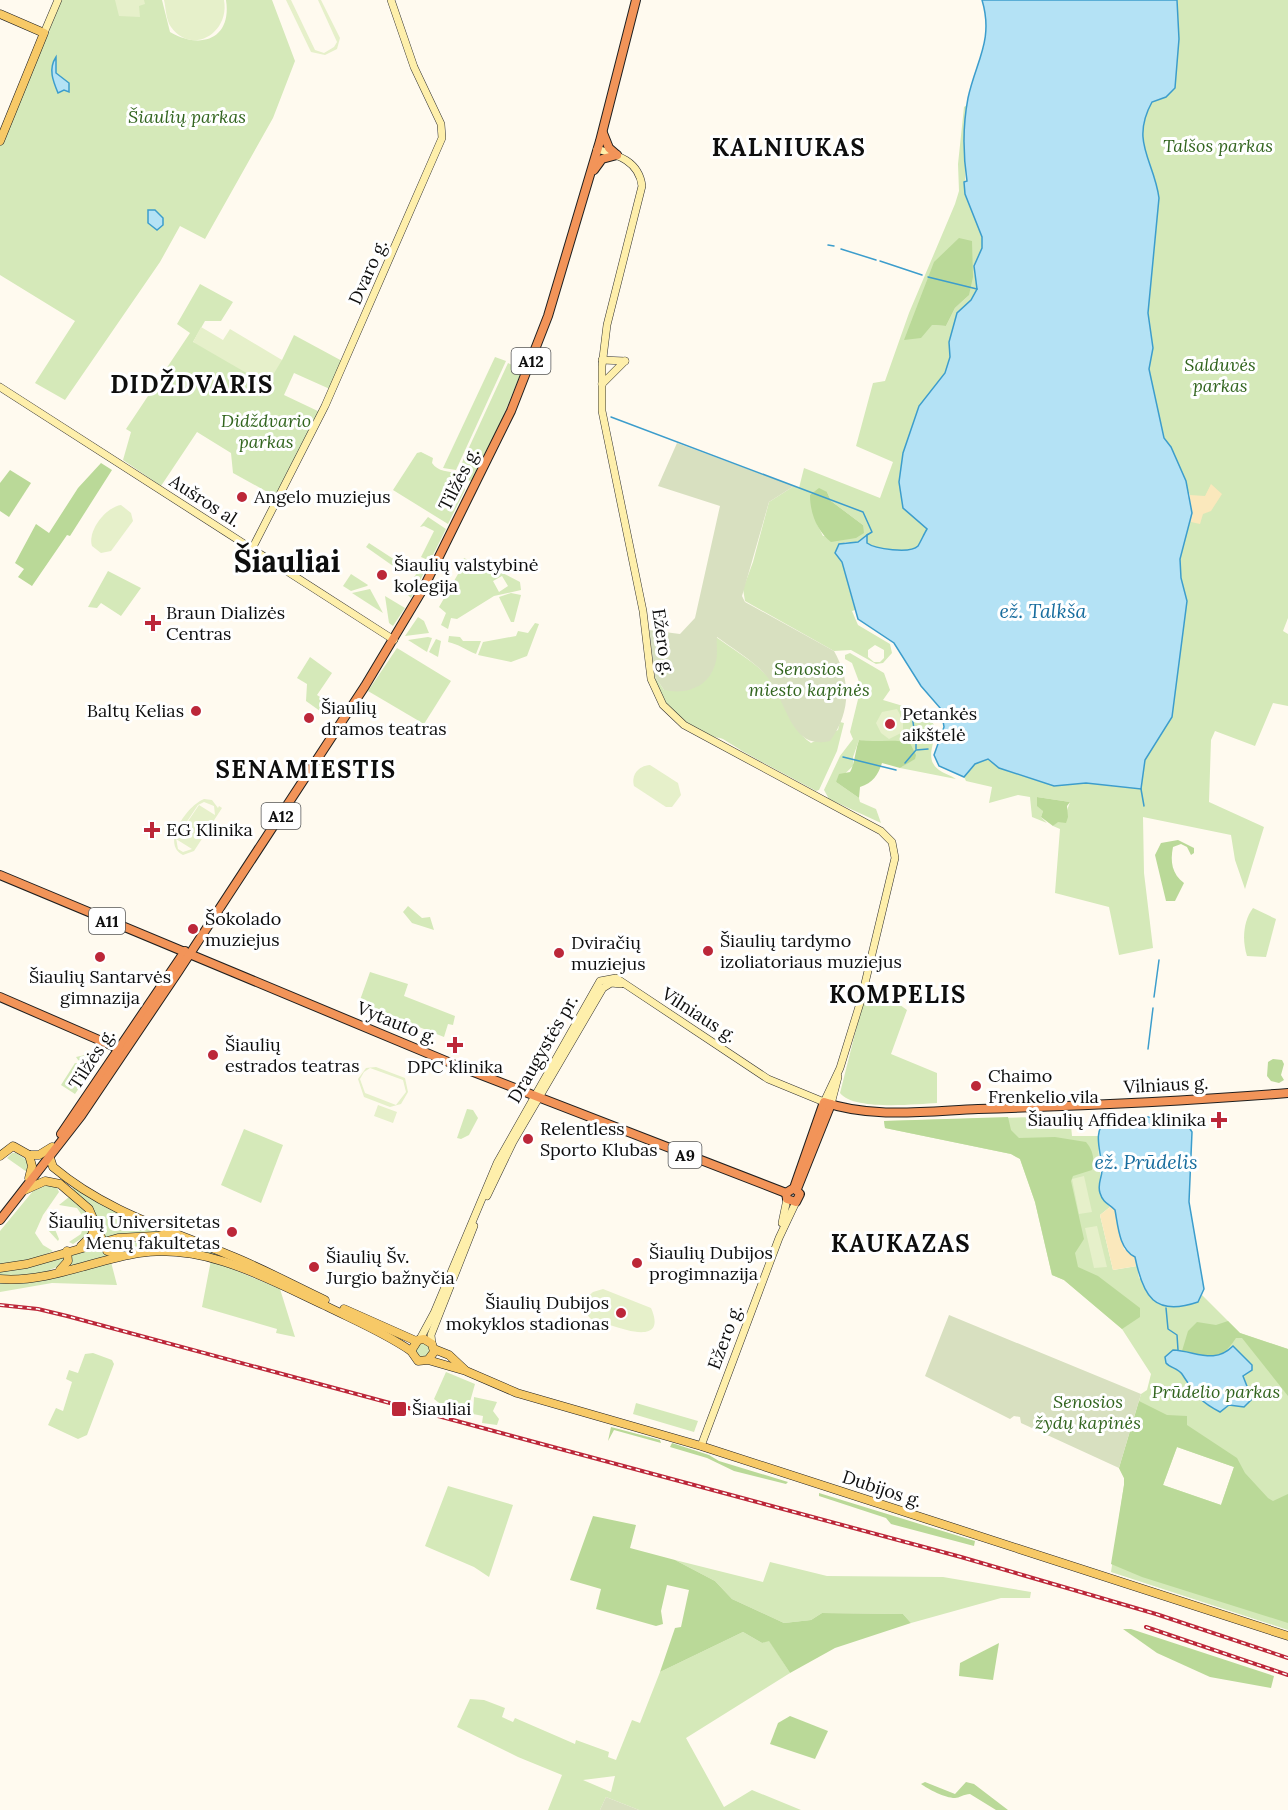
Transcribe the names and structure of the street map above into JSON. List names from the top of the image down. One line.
{"streets":{"highway":["A12","Tilžės g.","Ežero g.","A11","Vilniaus g.","Vytauto g.","A9"],"main road":["Dvaro g.","Aušros al.","Draugystės pr.","Dubijos g."]},"crossings":[["Dvaro g.","Aušros al."],["Tilžės g.","Aušros al."],["Tilžės g.","Ežero g."],["Tilžės g.","Vytauto g."],["Ežero g.","Vilniaus g."],["Ežero g.","Vytauto g."],["Ežero g.","Dubijos g."],["Vilniaus g.","Draugystės pr."],["Vytauto g.","Draugystės pr."],["Draugystės pr.","Dubijos g."]],"districts":["KALNIUKAS","DIDŽDVARIS","Šiauliai","SENAMIESTIS","KOMPELIS","KAUKAZAS"],"water":["ež. Talkša","ež. Prūdelis"],"parks":["Šiaulių parkas","Talšos parkas","Salduvės parkas","Didždvario parkas","Senosios miesto kapinės","Prūdelio parkas","Senosios žydų kapinės"],"places":{"other":["Angelo muziejus","Šiaulių valstybinė kolegija","Baltų Kelias","Šiaulių dramos teatras","Petankės aikštelė","Šokolado muziejus","Šiaulių tardymo izoliatoriaus muziejus","Dviračių muziejus","Šiaulių Santarvės gimnazija","Šiaulių estrados teatras","Chaimo Frenkelio vila","Relentless Sporto Klubas","Šiaulių Universitetas Menų fakultetas","Šiaulių Dubijos progimnazija","Šiaulių Šv. Jurgio bažnyčia","Šiaulių Dubijos mokyklos stadionas"],"health":["Braun Dializės Centras","EG Klinika","DPC klinika","Šiaulių Affidea klinika"],"transit":["Šiauliai"]}}
